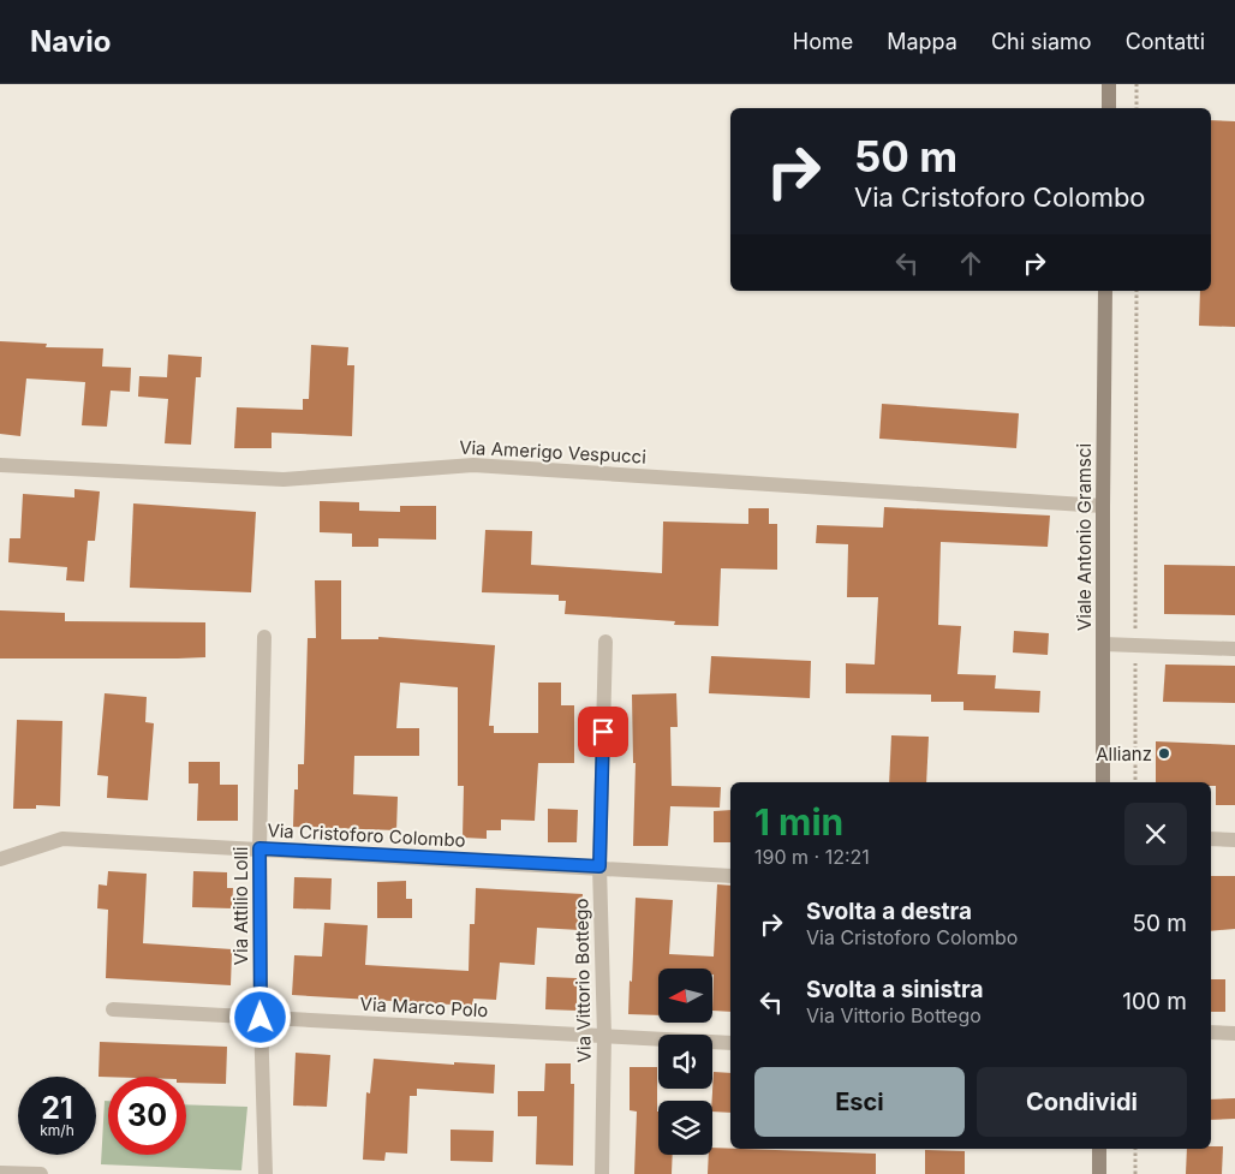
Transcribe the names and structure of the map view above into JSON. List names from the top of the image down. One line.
{"streets":{"street":["Via Amerigo Vespucci","Viale Antonio Gramsci","Via Cristoforo Colombo","Via Attilio Lolli","Via Vittorio Bottego","Via Marco Polo"]},"crossings":[["Via Amerigo Vespucci","Viale Antonio Gramsci"],["Via Cristoforo Colombo","Via Attilio Lolli"],["Via Cristoforo Colombo","Via Vittorio Bottego"],["Via Attilio Lolli","Via Marco Polo"],["Via Vittorio Bottego","Via Marco Polo"]],"places":["Allianz"],"north":"left","page":{"header":"Navio","nav":["Home","Mappa","Chi siamo","Contatti"],"turn":["50 m","Via Cristoforo Colombo"],"heading":["1 min","190 m · 12:21"],"list":[{"name":"Svolta a destra","note":"Via Cristoforo Colombo","value":"50 m"},{"name":"Svolta a sinistra","note":"Via Vittorio Bottego","value":"100 m"}],"buttons":["Esci","Condividi"],"speed":"21 km/h","limit":"30"}}
